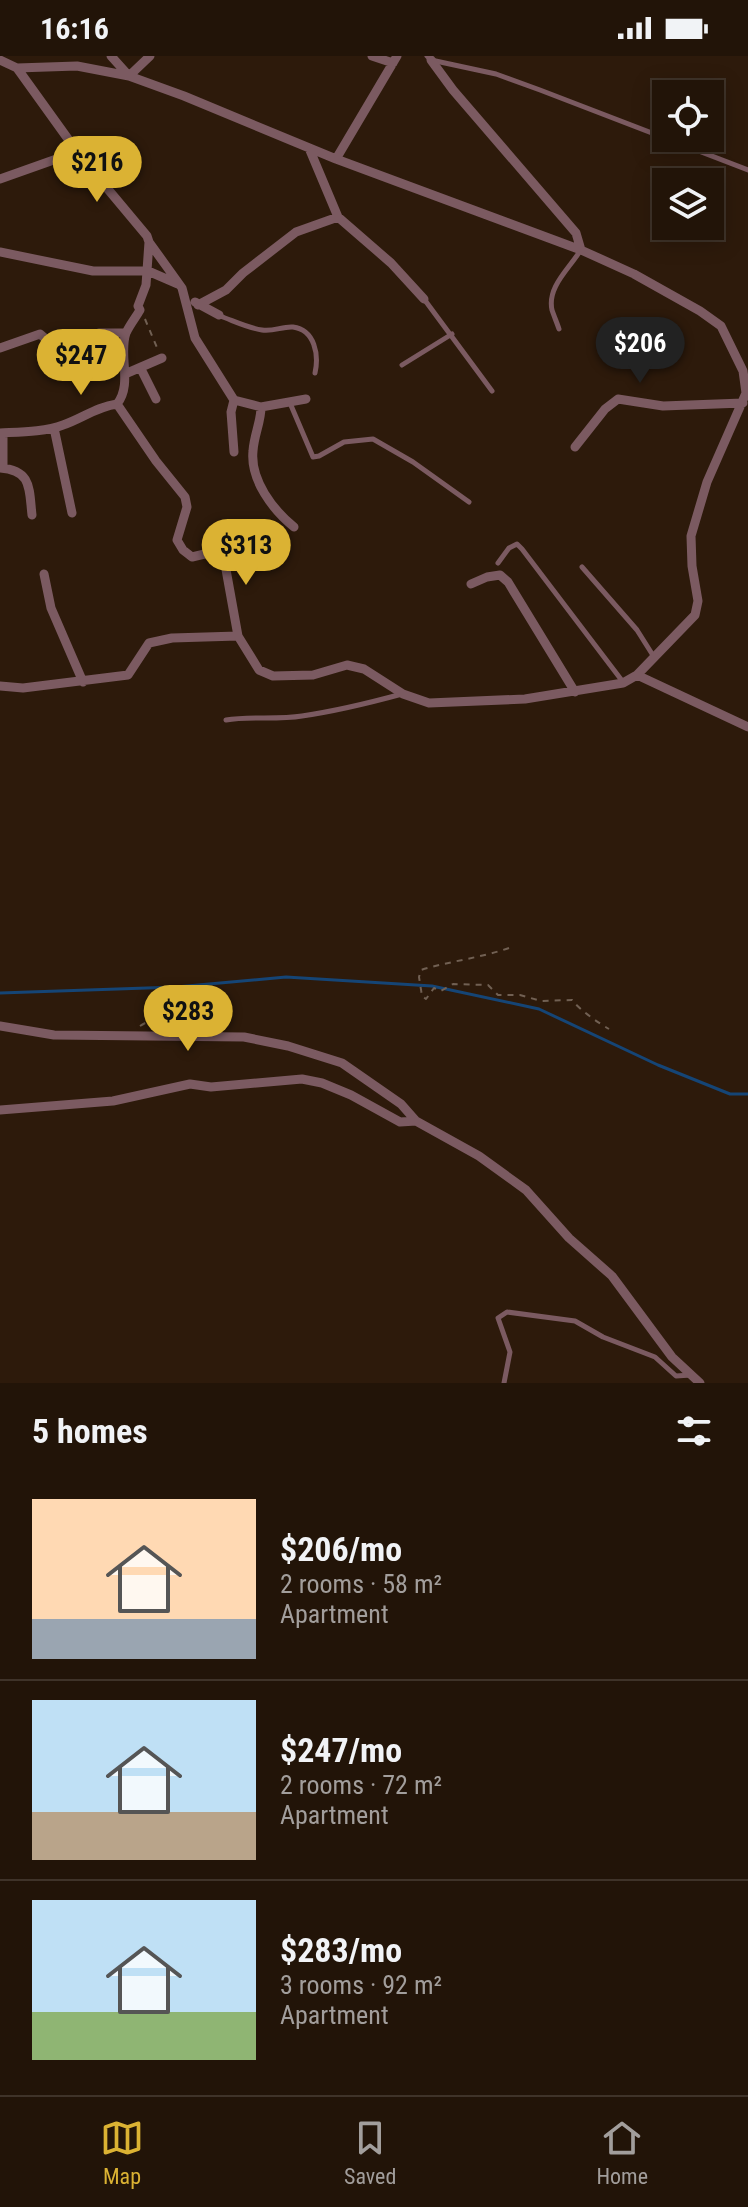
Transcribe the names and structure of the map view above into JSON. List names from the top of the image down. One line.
{"page":{"status":"16:16","price":["$216","$206","$247","$313","$283"],"heading":"5 homes","list":[{"name":"$206/mo","note":"2 rooms · 58 m² · Apartment"},{"name":"$247/mo","note":"2 rooms · 72 m² · Apartment"},{"name":"$283/mo","note":"3 rooms · 92 m² · Apartment"}],"tabs":["Map","Saved","Home"]}}
